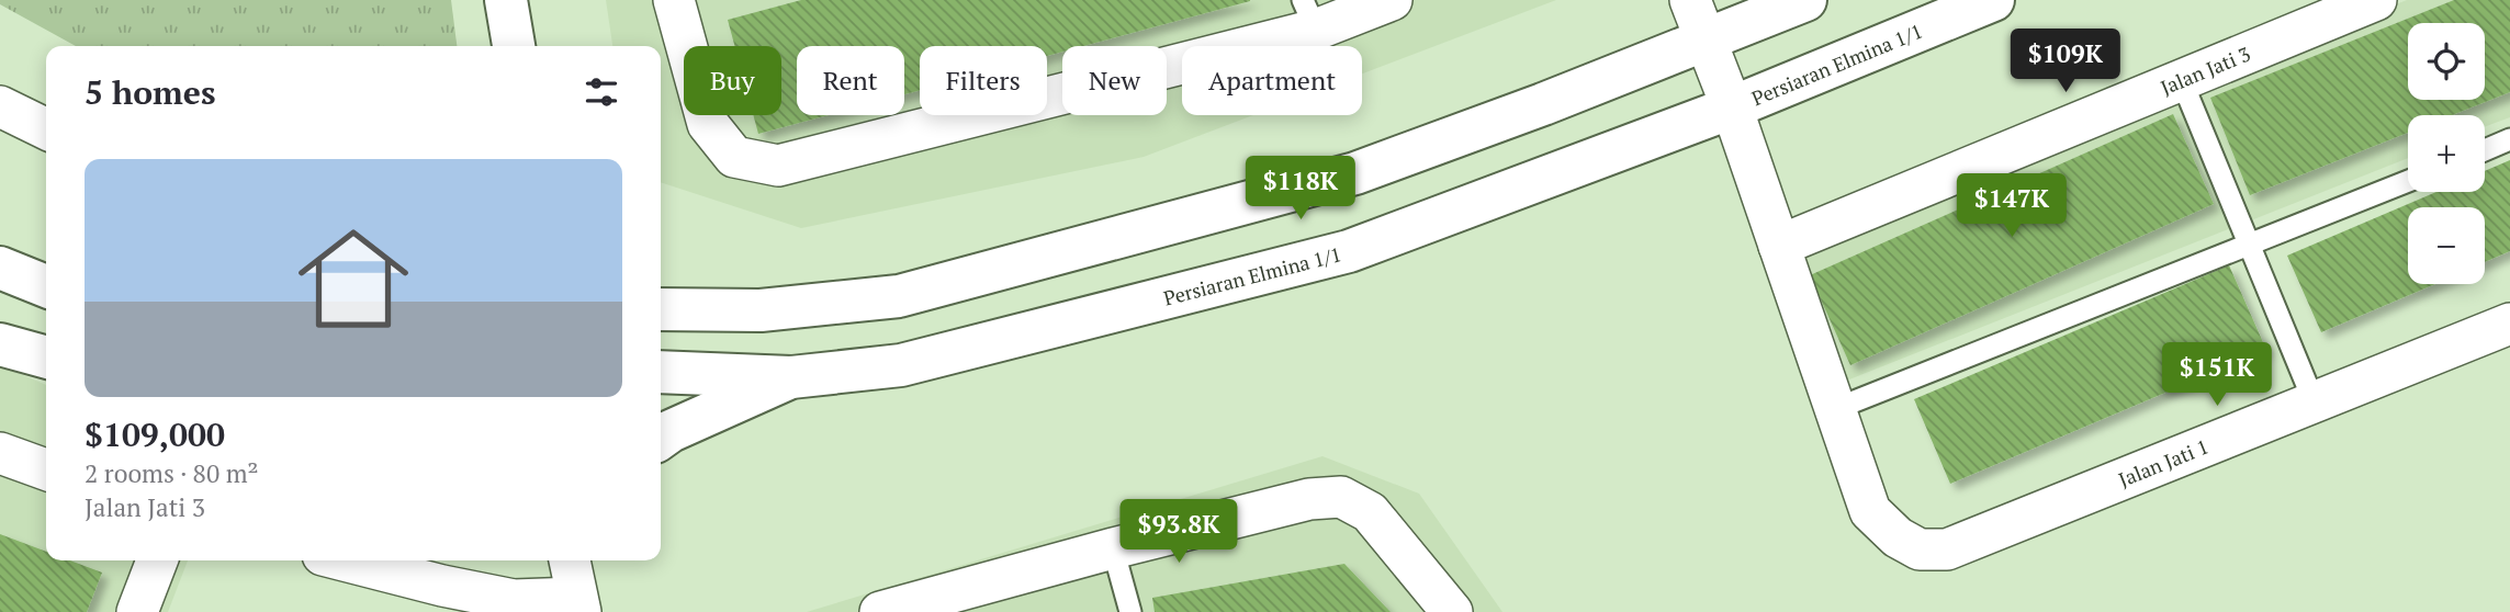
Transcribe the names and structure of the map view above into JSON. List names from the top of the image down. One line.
{"streets":{"main road":["Persiaran Elmina 1/1"],"street":["Jalan Jati 3","Jalan Jati 1"]},"page":{"map_buttons":["+","−"],"price":["$109K","$118K","$147K","$151K","$93.8K"],"chip":["Buy","Rent","Filters","New","Apartment"],"heading":"5 homes","list":[{"name":"$109,000","note":"2 rooms · 80 m² · Jalan Jati 3"}]}}
